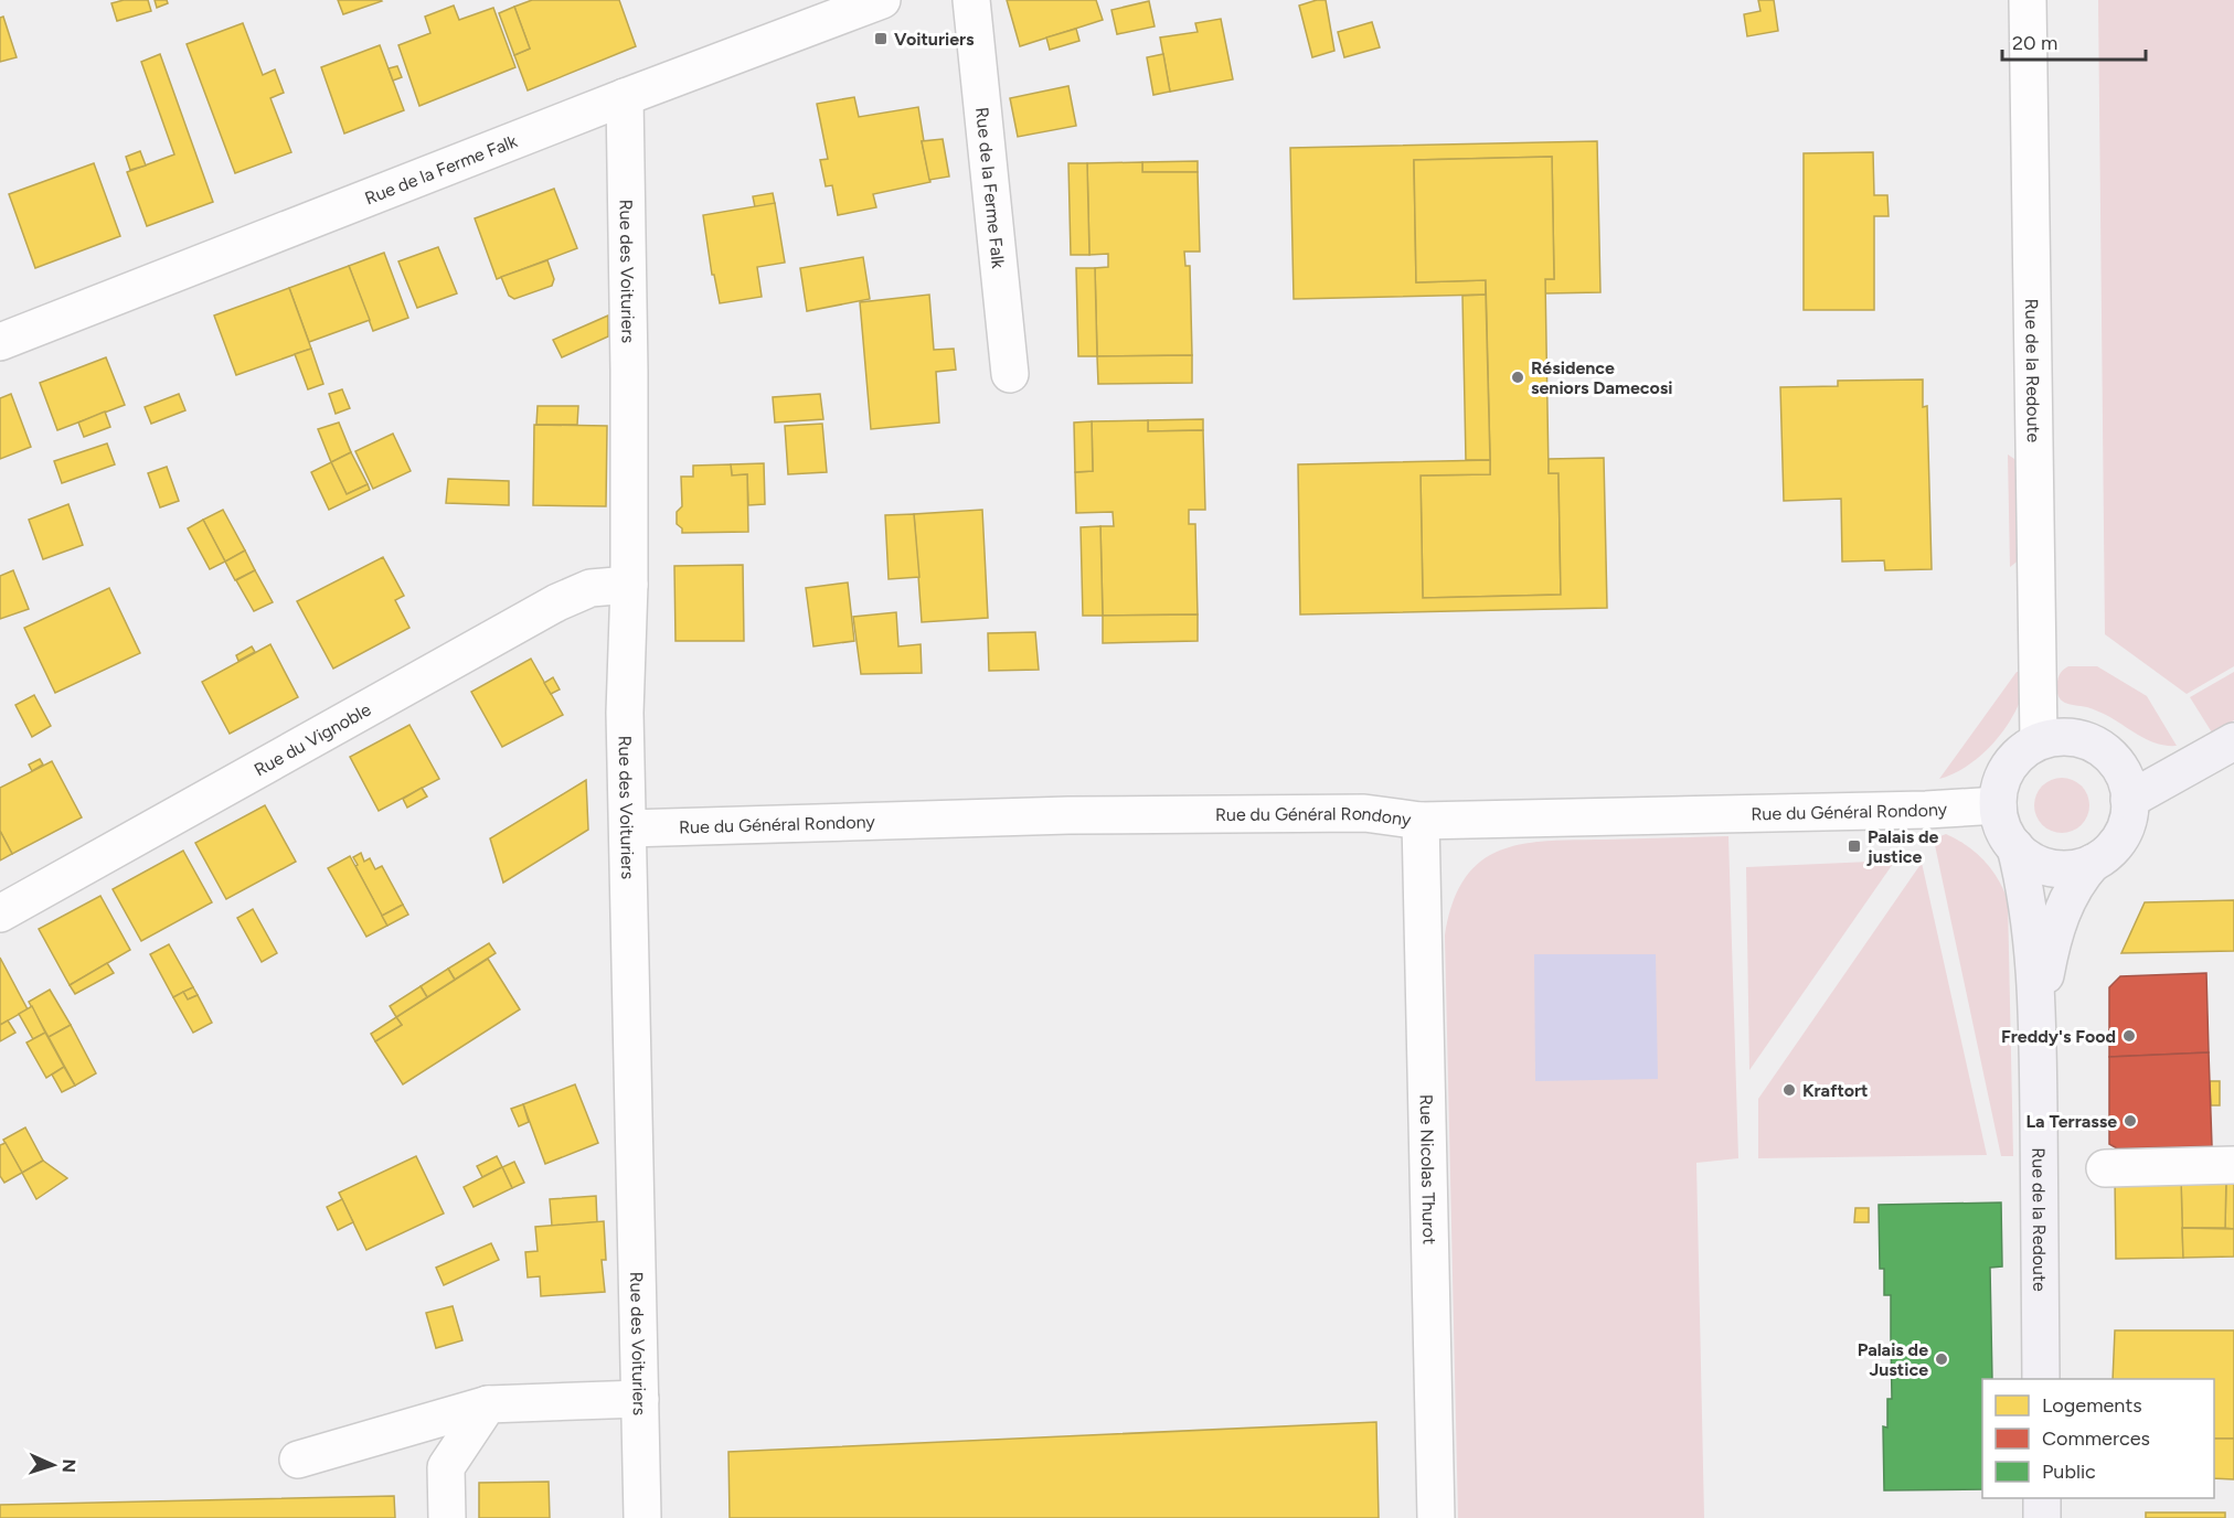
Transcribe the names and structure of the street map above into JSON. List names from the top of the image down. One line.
{"streets":{"main road":["Rue de la Redoute"],"street":["Rue de la Ferme Falk","Rue des Voituriers","Rue du Vignoble","Rue du Général Rondony","Rue Nicolas Thurot"]},"crossings":[["Rue de la Ferme Falk","Rue des Voituriers"],["Rue des Voituriers","Rue du Vignoble"],["Rue des Voituriers","Rue du Général Rondony"],["Rue de la Redoute","Rue du Général Rondony"],["Rue du Général Rondony","Rue Nicolas Thurot"]],"places":{"transit":["Voituriers","Palais de justice"],"other":["Résidence seniors Damecosi","Freddy's Food","Kraftort","La Terrasse","Palais de Justice"]},"legend":["Logements","Commerces","Public"],"scale_bar":"20 m","north":"right"}
